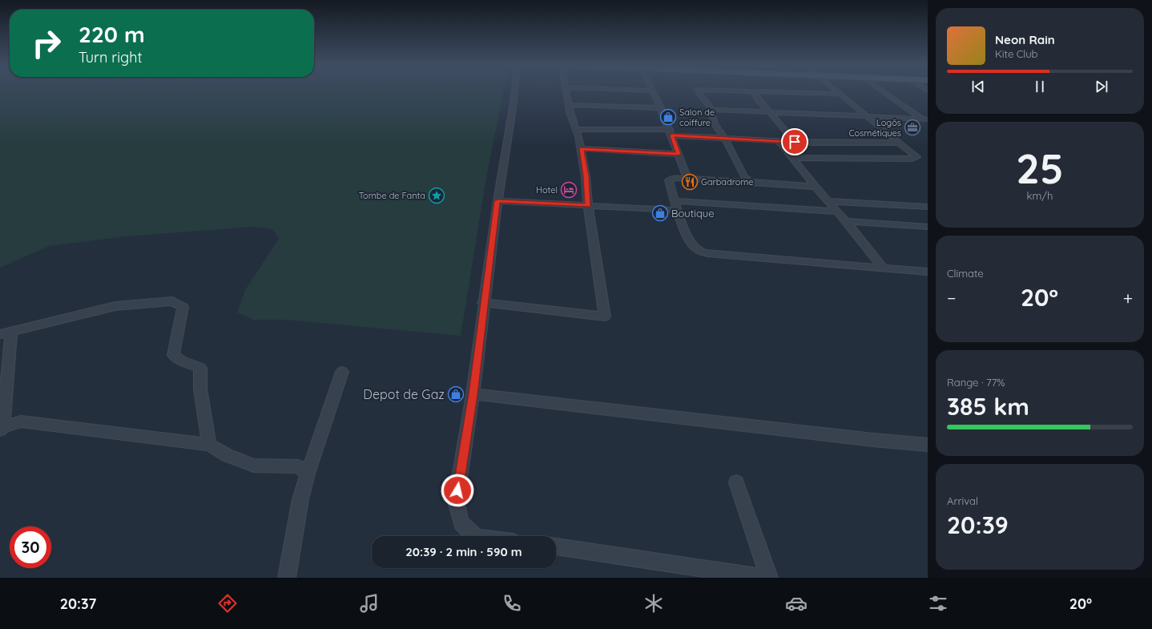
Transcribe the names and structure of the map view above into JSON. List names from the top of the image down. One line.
{"places":{"shop":["Salon de coiffure","Boutique","Depot de Gaz"],"office":["Logôs Cosmétiques"],"restaurant":["Garbadrome"],"hotel":["Hotel"],"place":["Tombe de Fanta"]},"page":{"turn":["220 m","Turn right"],"song":["Neon Rain","Kite Club"],"tile":[["25","km/h"],"Climate",["Range · 77%","385 km"],["Arrival","20:39"]],"heat":["−","20°","+"],"limit":"30","trip":"20:39 · 2 min · 590 m","tabs":["20:37","20°"]}}
